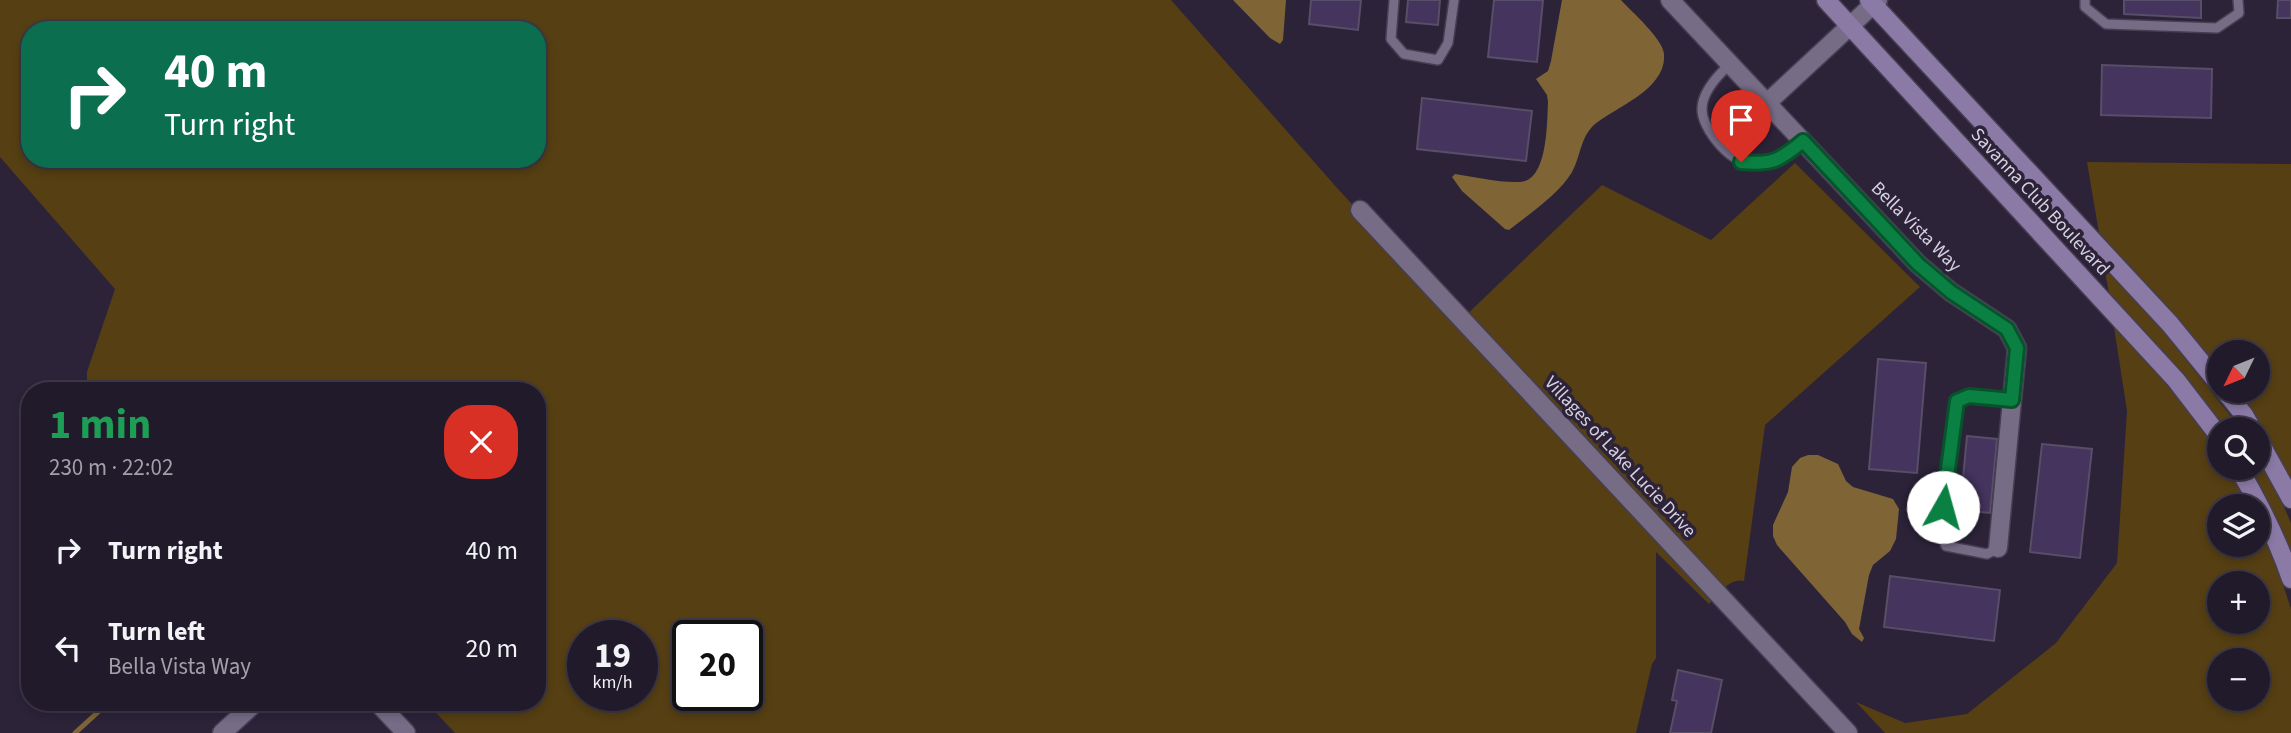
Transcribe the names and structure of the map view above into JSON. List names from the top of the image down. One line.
{"streets":{"street":["Savanna Club Boulevard","Bella Vista Way","Villages of Lake Lucie Drive"]},"north":"bottom left","page":{"turn":["40 m","Turn right"],"map_buttons":["+","−"],"heading":["1 min","230 m · 22:02"],"list":[{"name":"Turn right","value":"40 m"},{"name":"Turn left","note":"Bella Vista Way","value":"20 m"}],"speed":"19 km/h","limit":"20"}}
